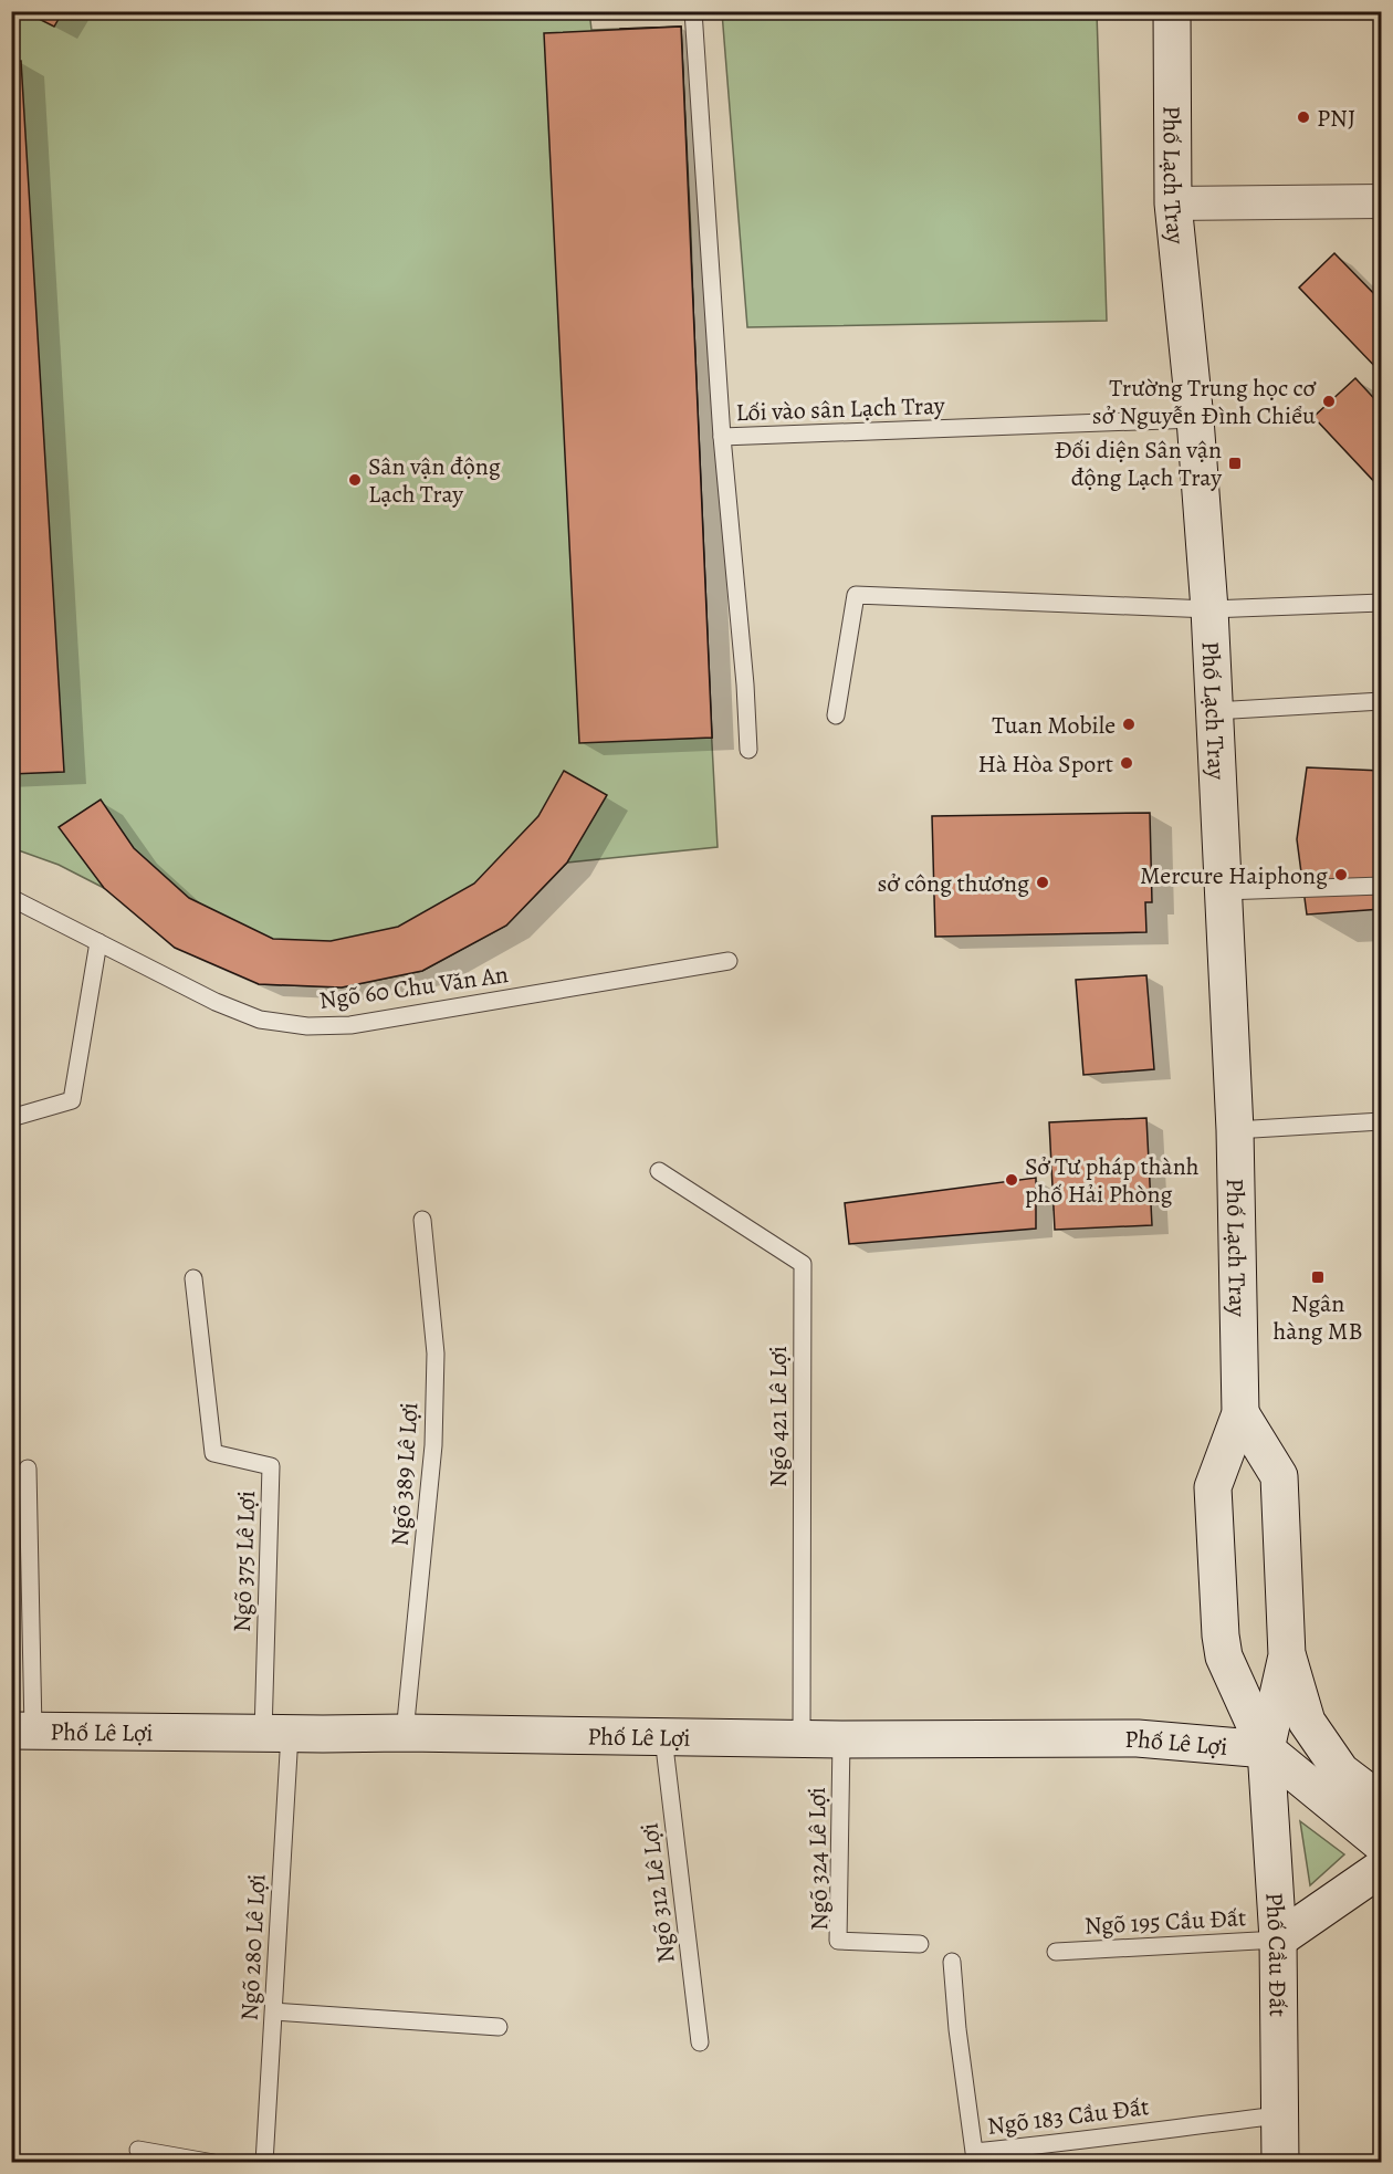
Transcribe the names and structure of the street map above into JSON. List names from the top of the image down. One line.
{"streets":{"main road":["Phố Lạch Tray","Phố Lê Lợi","Phố Cầu Đất"],"lane":["Lối vào sân Lạch Tray","Ngõ 60 Chu Văn An","Ngõ 421 Lê Lợi","Ngõ 389 Lê Lợi","Ngõ 375 Lê Lợi","Ngõ 324 Lê Lợi","Ngõ 312 Lê Lợi","Ngõ 195 Cầu Đất","Ngõ 280 Lê Lợi","Ngõ 183 Cầu Đất"]},"crossings":[["Phố Lạch Tray","Lối vào sân Lạch Tray"],["Phố Lạch Tray","Phố Lê Lợi"],["Phố Lạch Tray","Phố Cầu Đất"],["Ngõ 421 Lê Lợi","Phố Lê Lợi"],["Ngõ 389 Lê Lợi","Phố Lê Lợi"],["Ngõ 375 Lê Lợi","Phố Lê Lợi"],["Ngõ 375 Lê Lợi","Ngõ 280 Lê Lợi"],["Phố Lê Lợi","Ngõ 324 Lê Lợi"],["Phố Lê Lợi","Ngõ 312 Lê Lợi"],["Phố Lê Lợi","Ngõ 280 Lê Lợi"],["Phố Lê Lợi","Phố Cầu Đất"],["Ngõ 195 Cầu Đất","Phố Cầu Đất"],["Phố Cầu Đất","Ngõ 183 Cầu Đất"]],"places":{"other":["PNJ","Trường Trung học cơ sở Nguyễn Đình Chiểu","Sân vận động Lạch Tray","Tuan Mobile","Hà Hòa Sport","Mercure Haiphong","sở công thương","Sở Tư pháp thành phố Hải Phòng"],"transit":["Đối diện Sân vận động Lạch Tray","Ngân hàng MB"]}}
